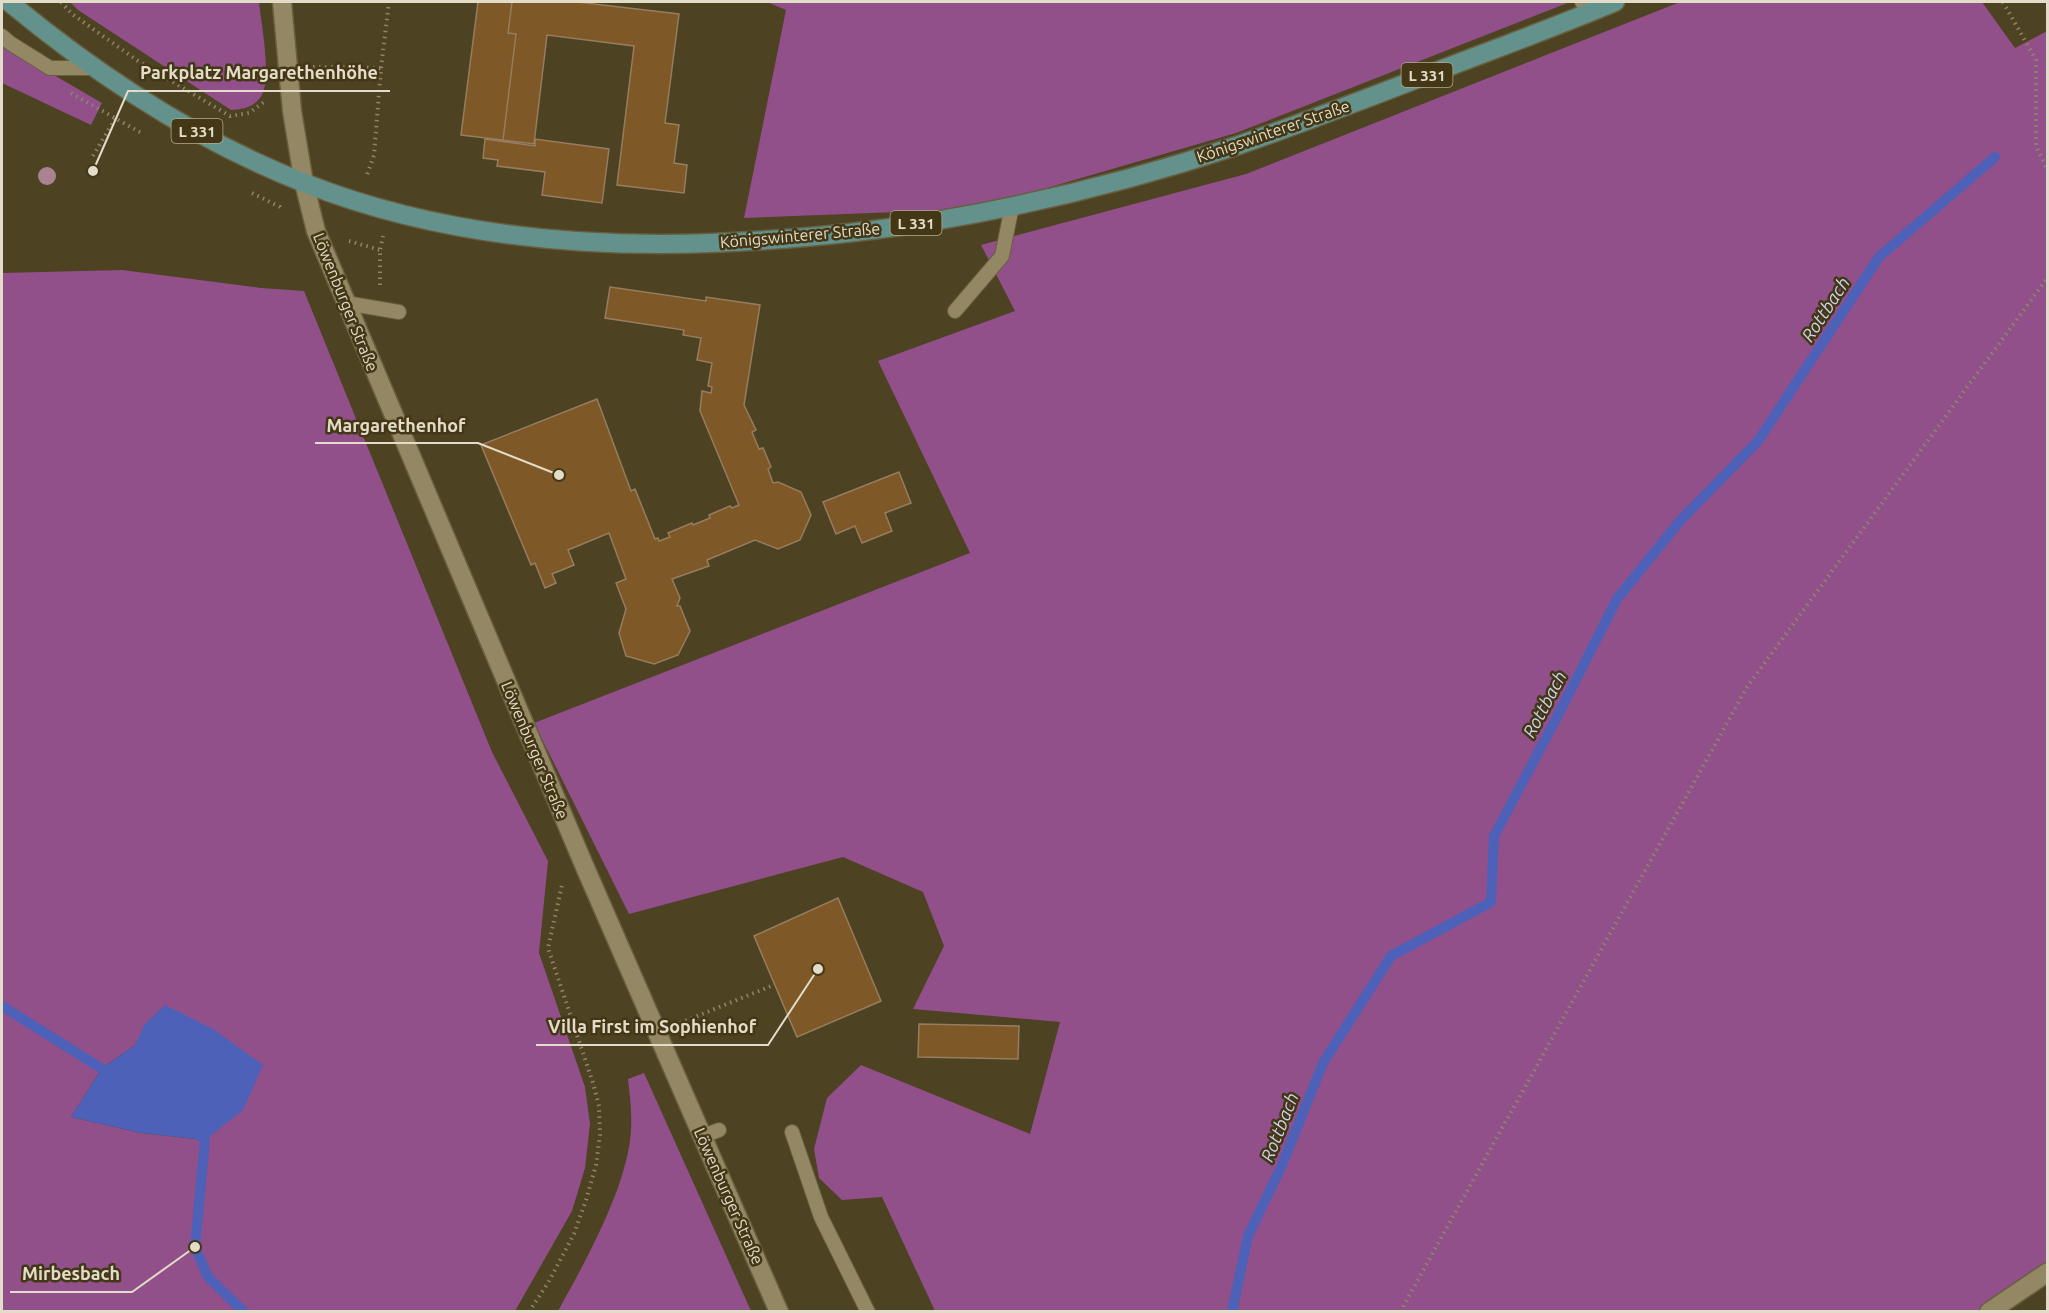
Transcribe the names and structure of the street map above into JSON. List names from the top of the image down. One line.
{"streets":{"main road":["L 331","Königswinterer Straße"],"street":["Löwenburger Straße"]},"crossings":[["Königswinterer Straße","Löwenburger Straße"]],"water":["Rottbach"],"places":["Parkplatz Margarethenhöhe","Margarethenhof","Villa First im Sophienhof","Mirbesbach"]}
